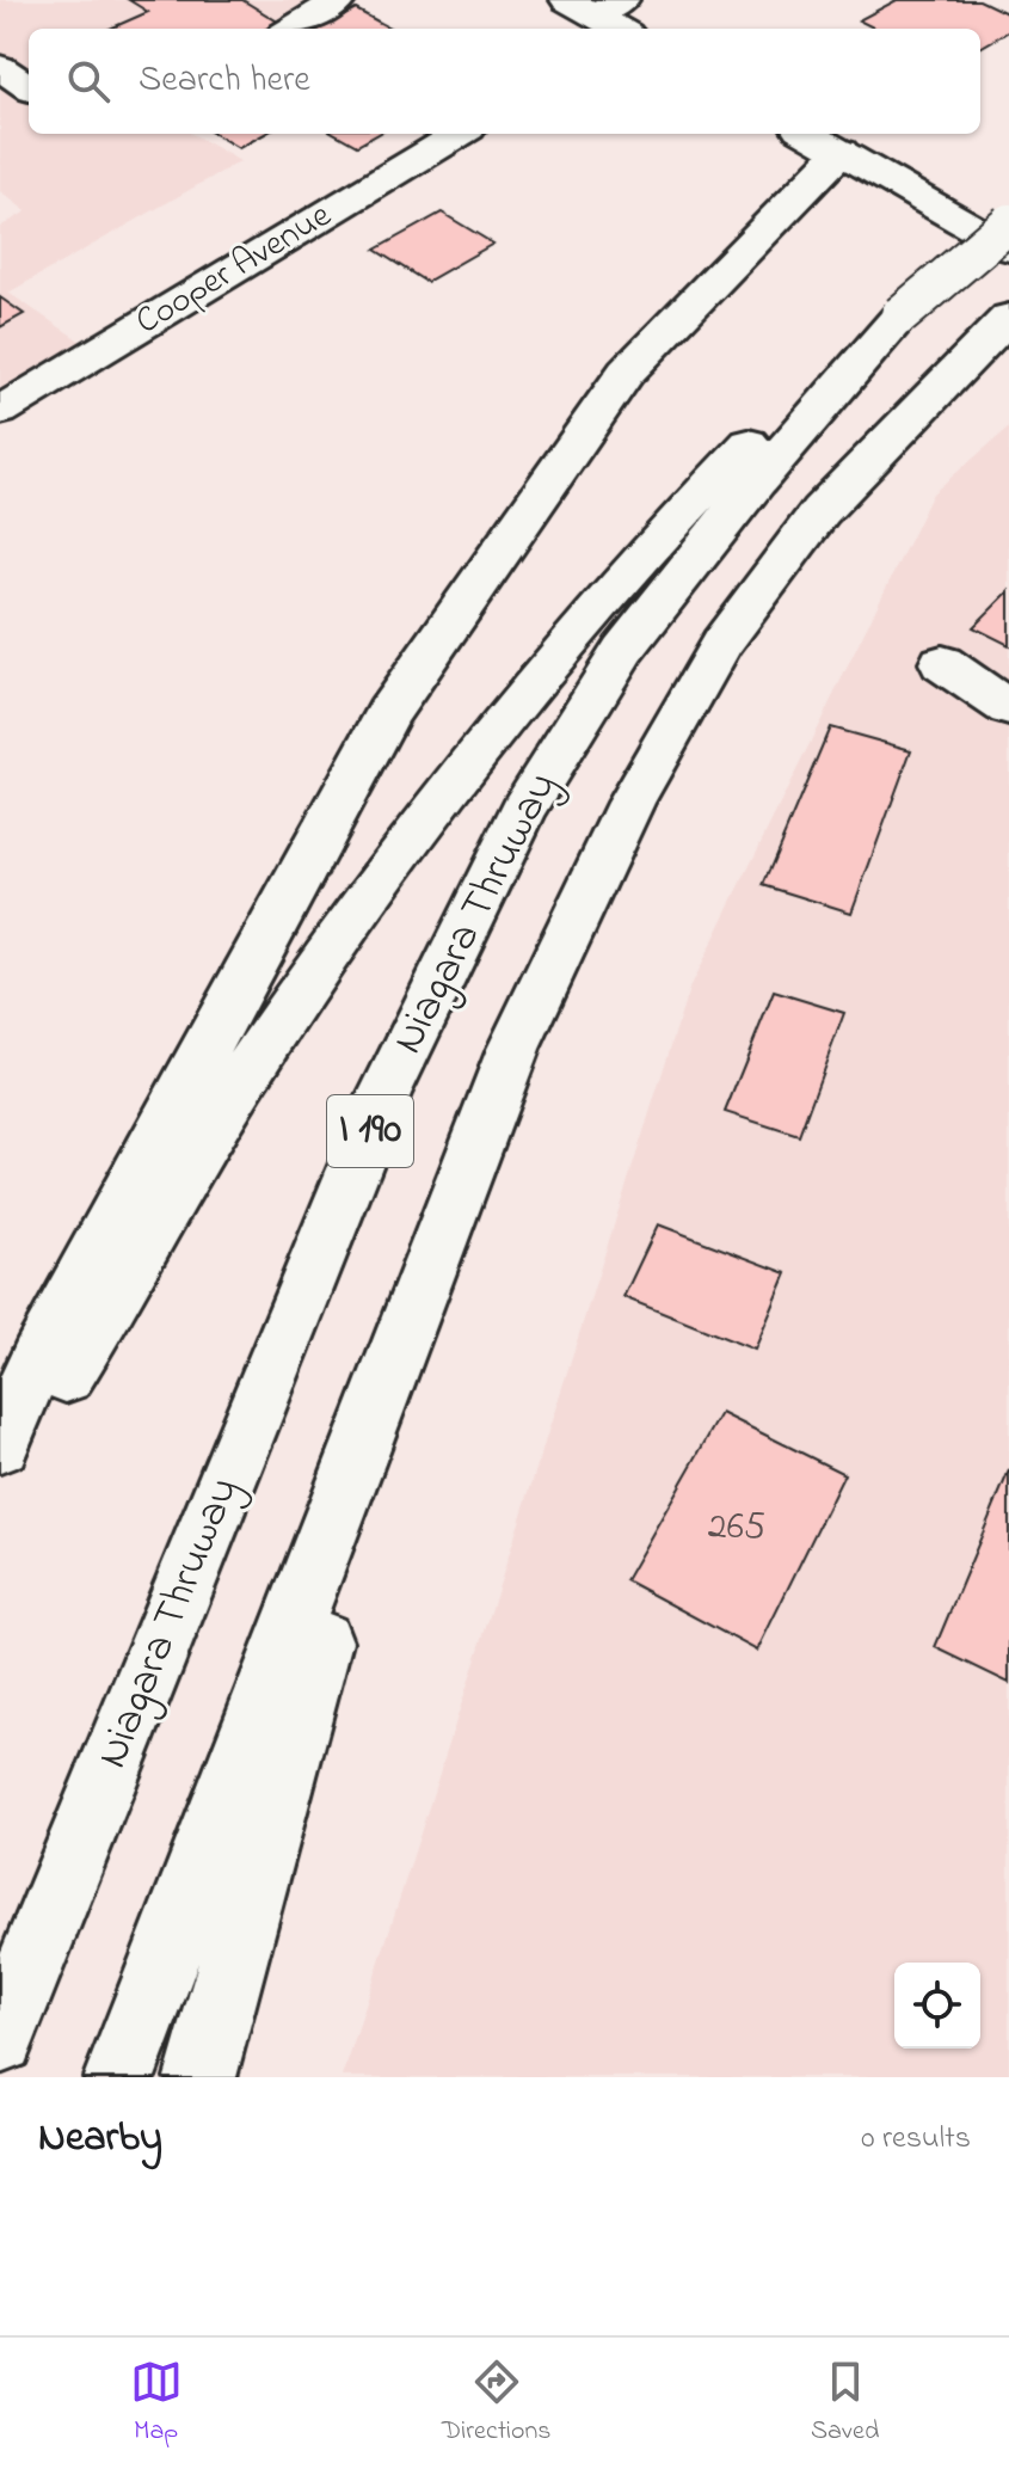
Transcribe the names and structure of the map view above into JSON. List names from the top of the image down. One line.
{"streets":{"main road":["Cooper Avenue","Niagara Thruway","I 190"]},"house_numbers":["265"],"page":{"search":"Search here","heading":["Nearby","0 results"],"nav":["Map","Directions","Saved"]}}
